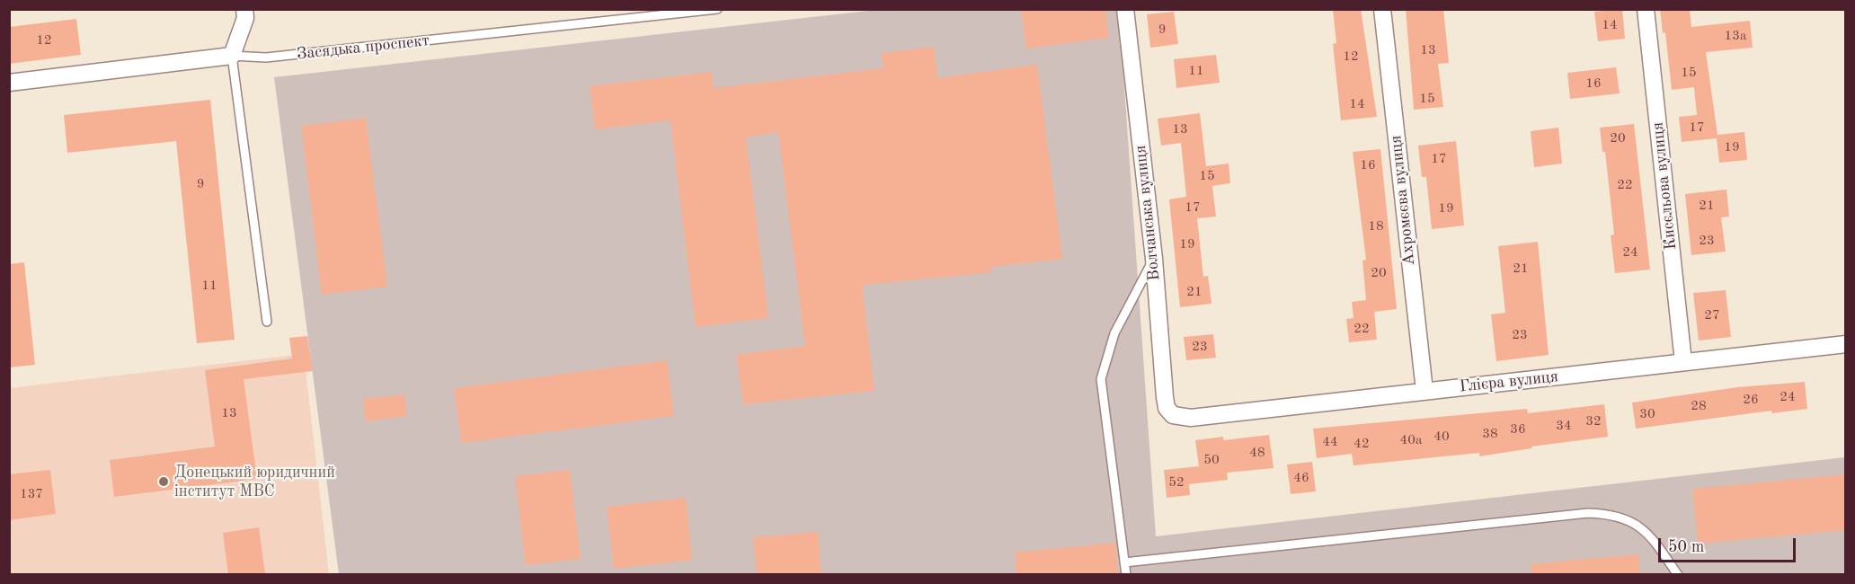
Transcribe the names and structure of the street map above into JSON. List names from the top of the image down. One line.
{"streets":{"street":["Засядька проспект","Кисєльова вулиця","Ахромєєва вулиця","Волчанська вулиця","Глієра вулиця"]},"crossings":[["Кисєльова вулиця","Глієра вулиця"],["Ахромєєва вулиця","Глієра вулиця"],["Волчанська вулиця","Глієра вулиця"]],"places":["Донецький юридичний інститут МВС"],"house_numbers":["14","9","13а","12","13","12","11","15","16","15","14","17","13","20","19","17","16","15","9","22","21","17","19","18","23","19","24","21","20","11","21","27","22","23","23","24","26","28","13","30","32","34","36","38","40","40а","44","42","48","50","46","52","137"],"scale_bar":"50 m"}
